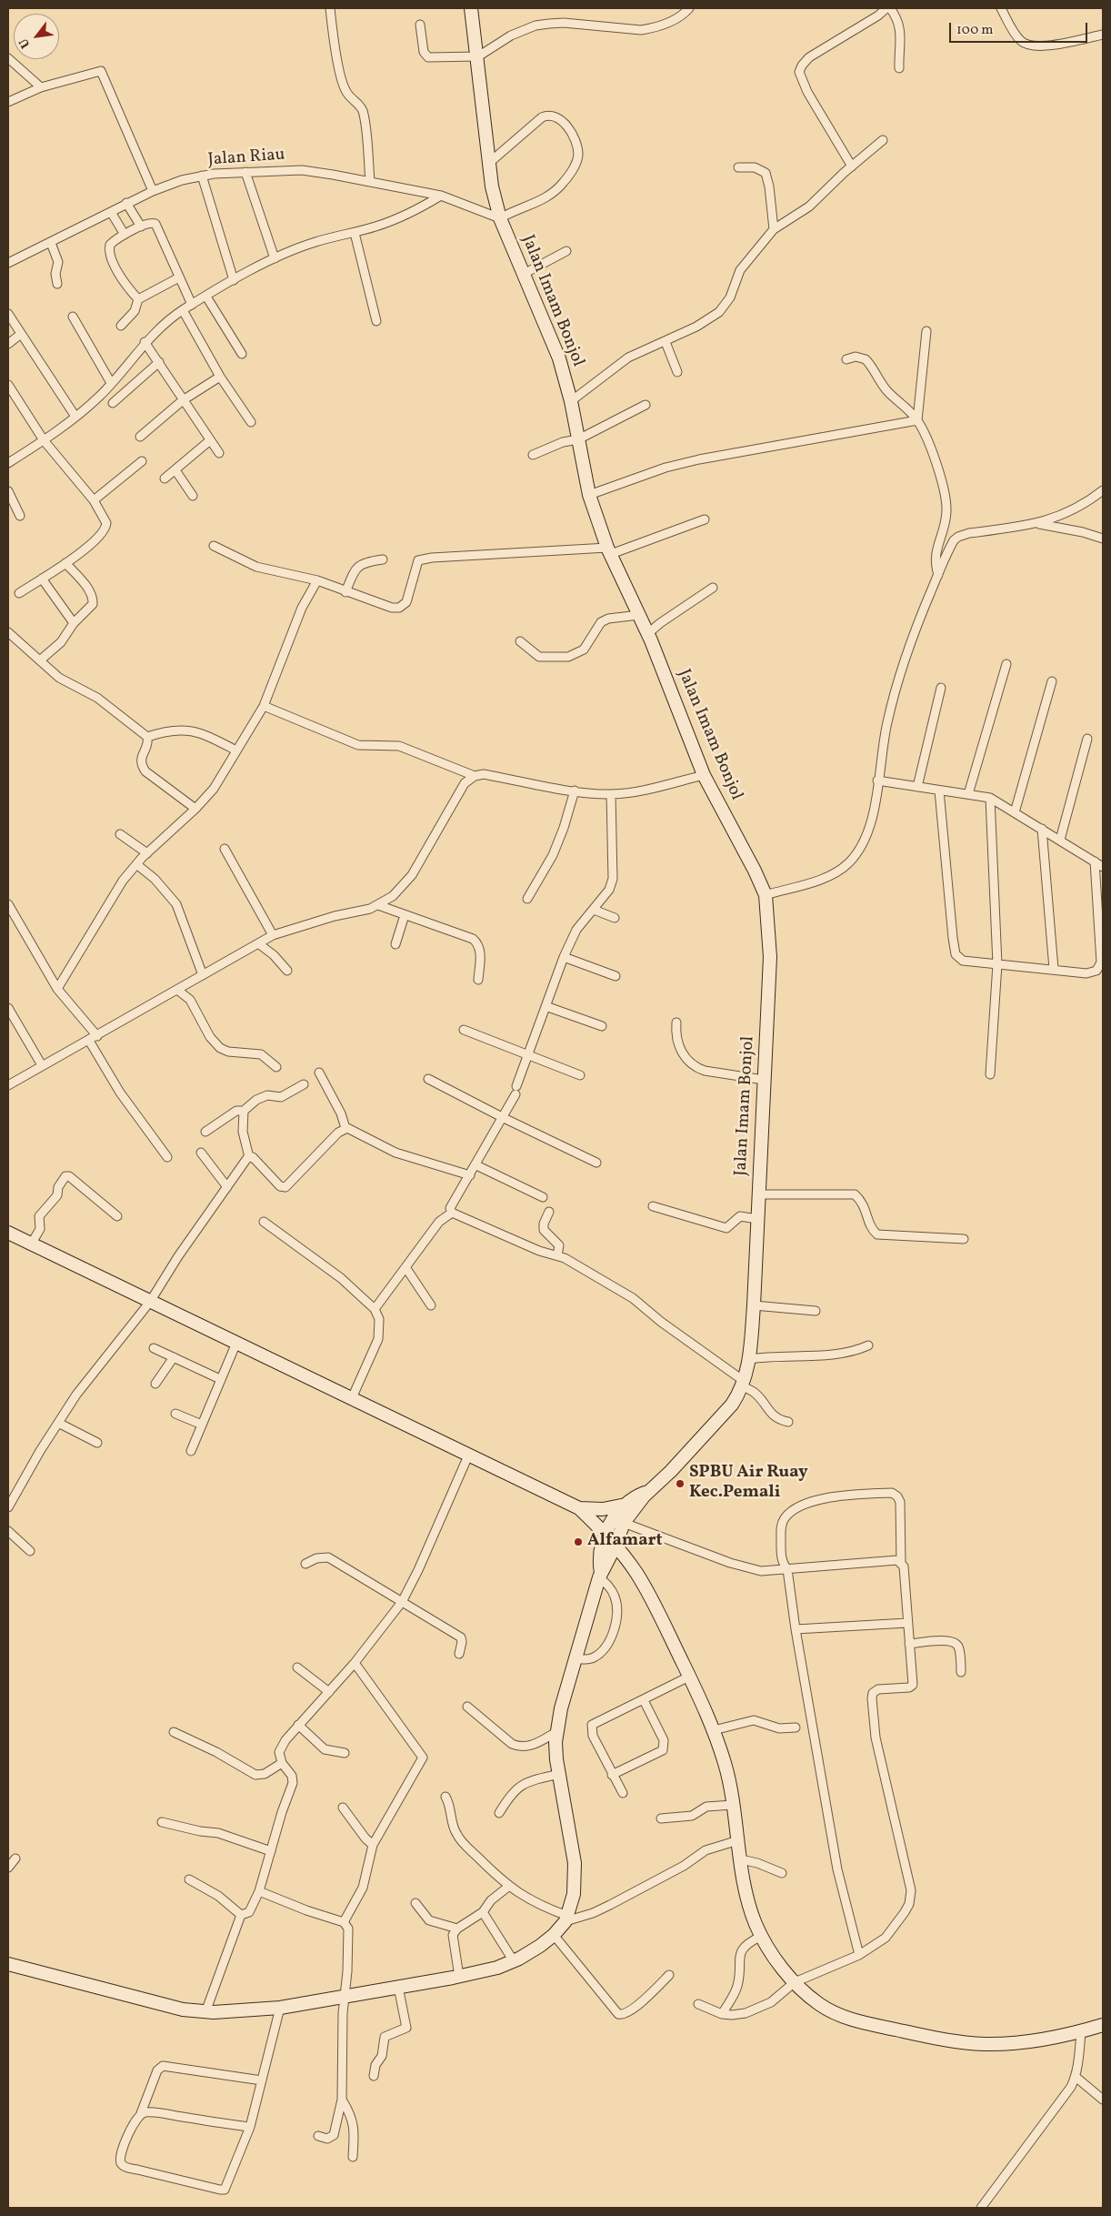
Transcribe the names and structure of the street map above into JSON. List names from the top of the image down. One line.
{"streets":{"main road":["Jalan Imam Bonjol"],"street":["Jalan Riau"]},"crossings":[["Jalan Riau","Jalan Imam Bonjol"]],"places":["SPBU Air Ruay Kec.Pemali","Alfamart"],"scale_bar":"100 m","north":"bottom left"}
